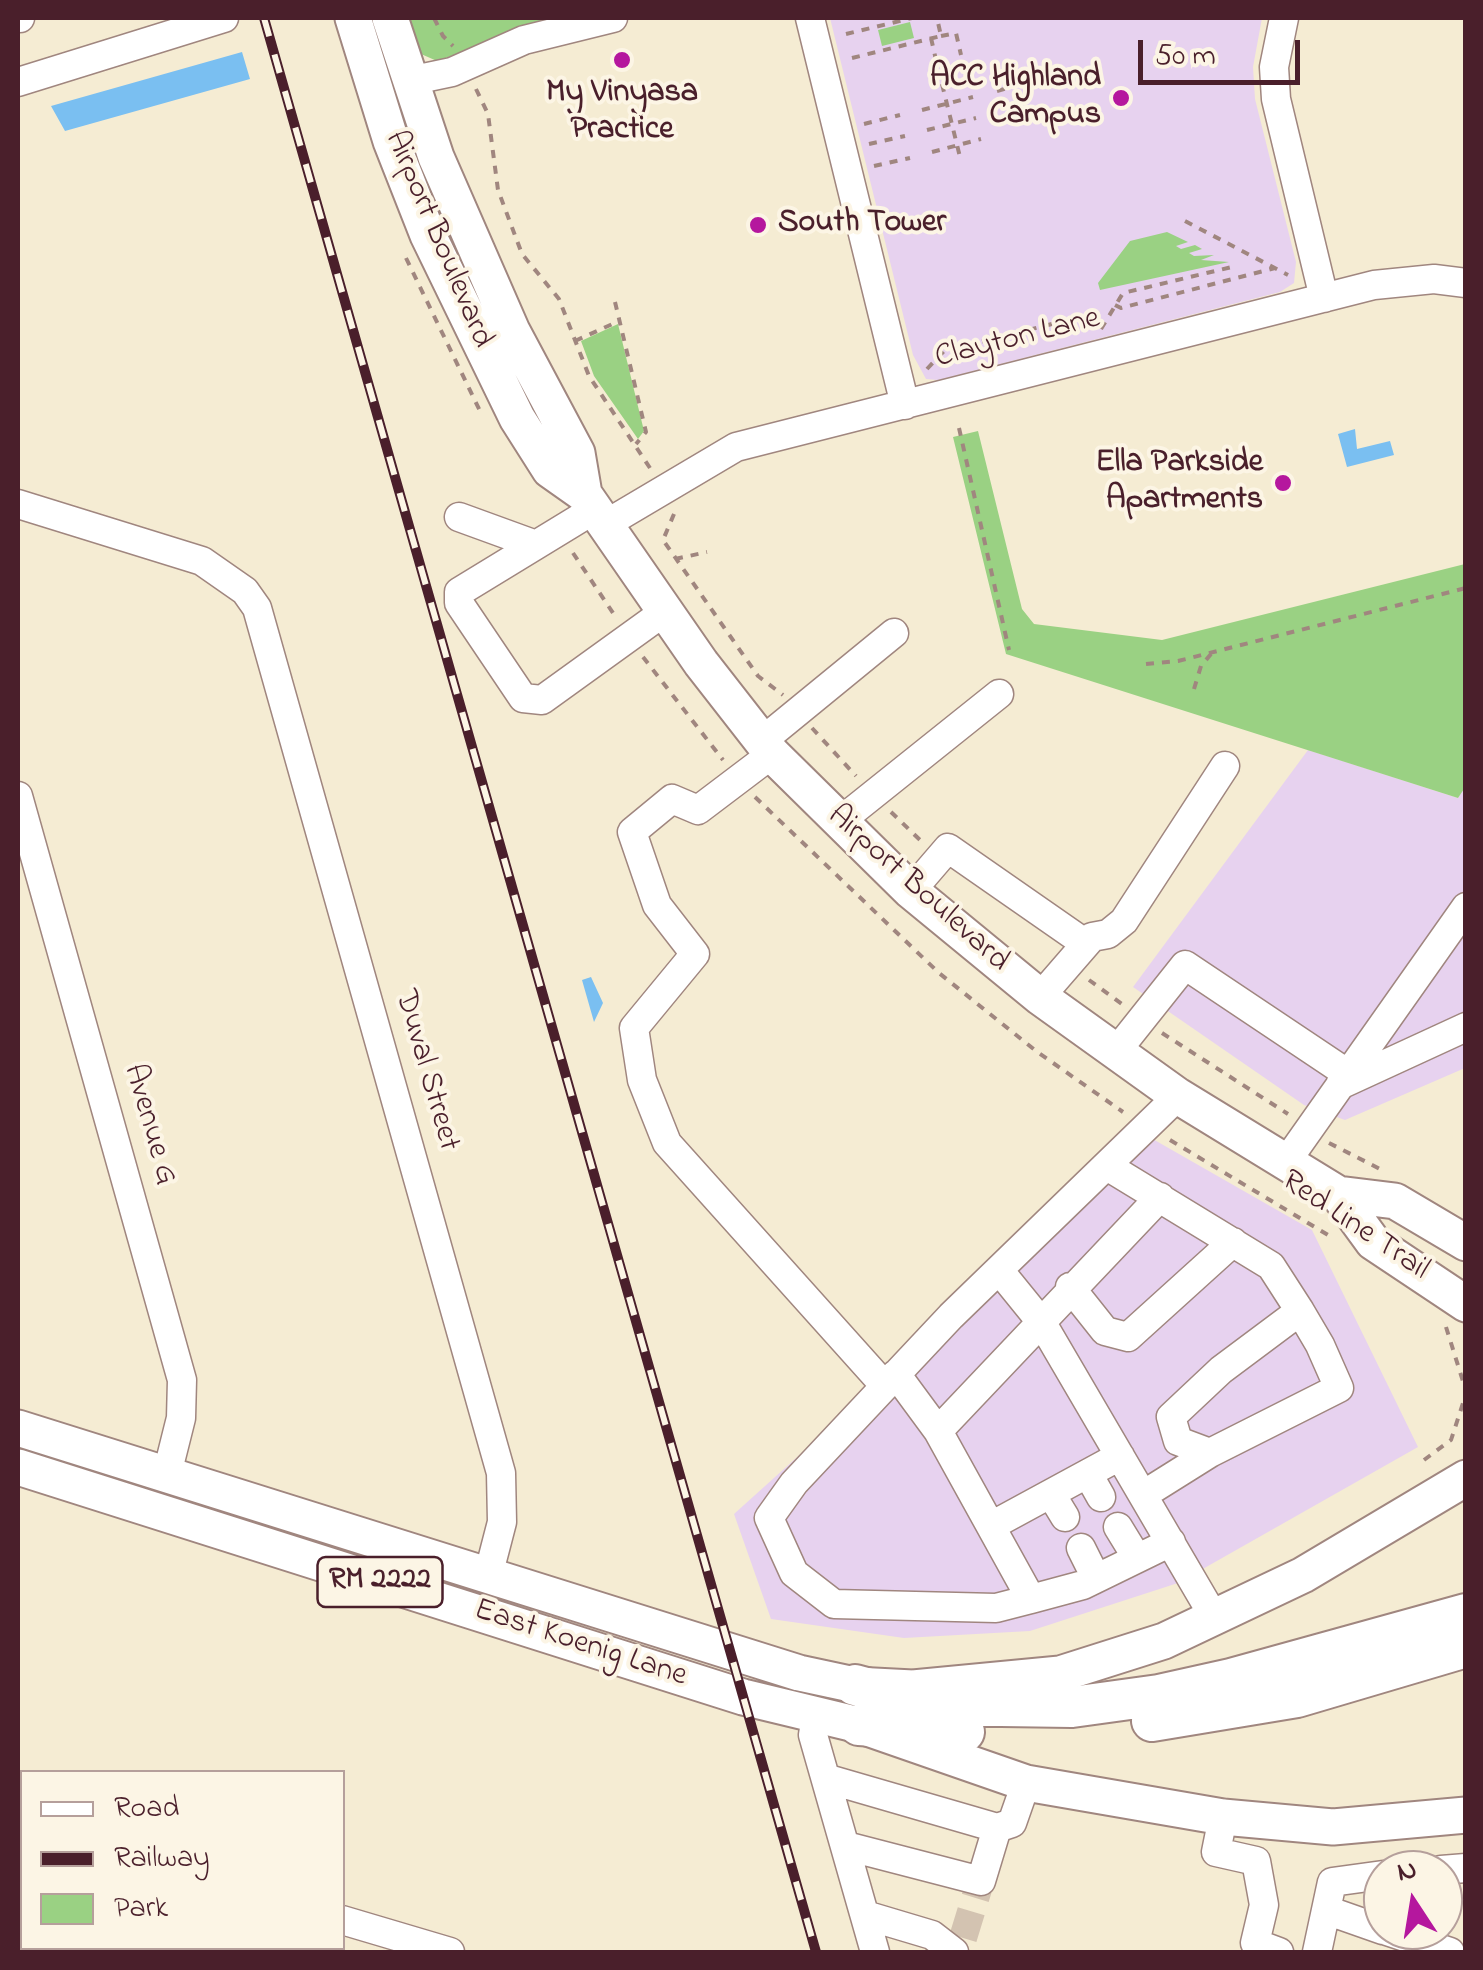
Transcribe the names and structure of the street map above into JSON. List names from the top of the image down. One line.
{"streets":{"highway":["RM 2222"],"main road":["Airport Boulevard","East Koenig Lane"],"street":["Clayton Lane","Duval Street","Avenue G"],"path":["Red Line Trail"]},"crossings":[["Airport Boulevard","Clayton Lane"],["Airport Boulevard","Red Line Trail"],["Duval Street","East Koenig Lane"],["Avenue G","East Koenig Lane"],["RM 2222","East Koenig Lane"]],"places":["My Vinyasa Practice","ACC Highland Campus","South Tower","Ella Parkside Apartments"],"legend":["Road","Railway","Park"],"scale_bar":"50 m","north":"top"}
